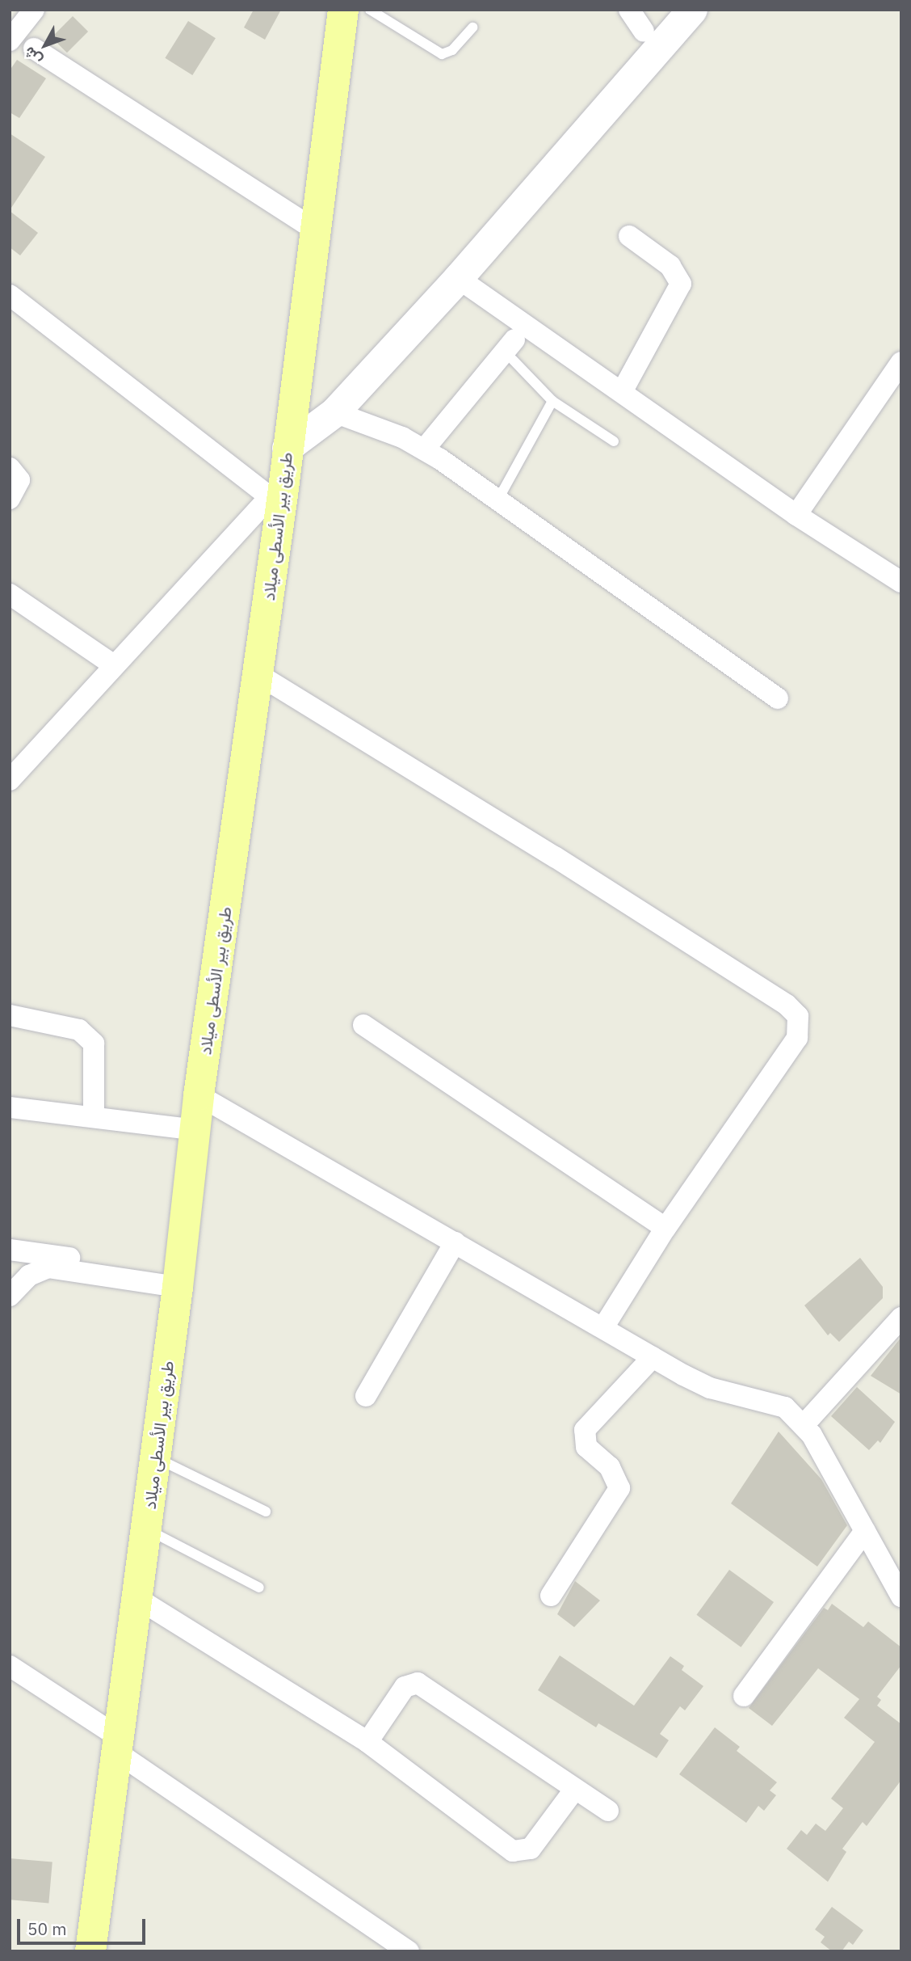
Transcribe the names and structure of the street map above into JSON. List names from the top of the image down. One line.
{"streets":{"main road":["طريق بير الأسطى ميلاد"]},"scale_bar":"50 m","north":"bottom left"}
